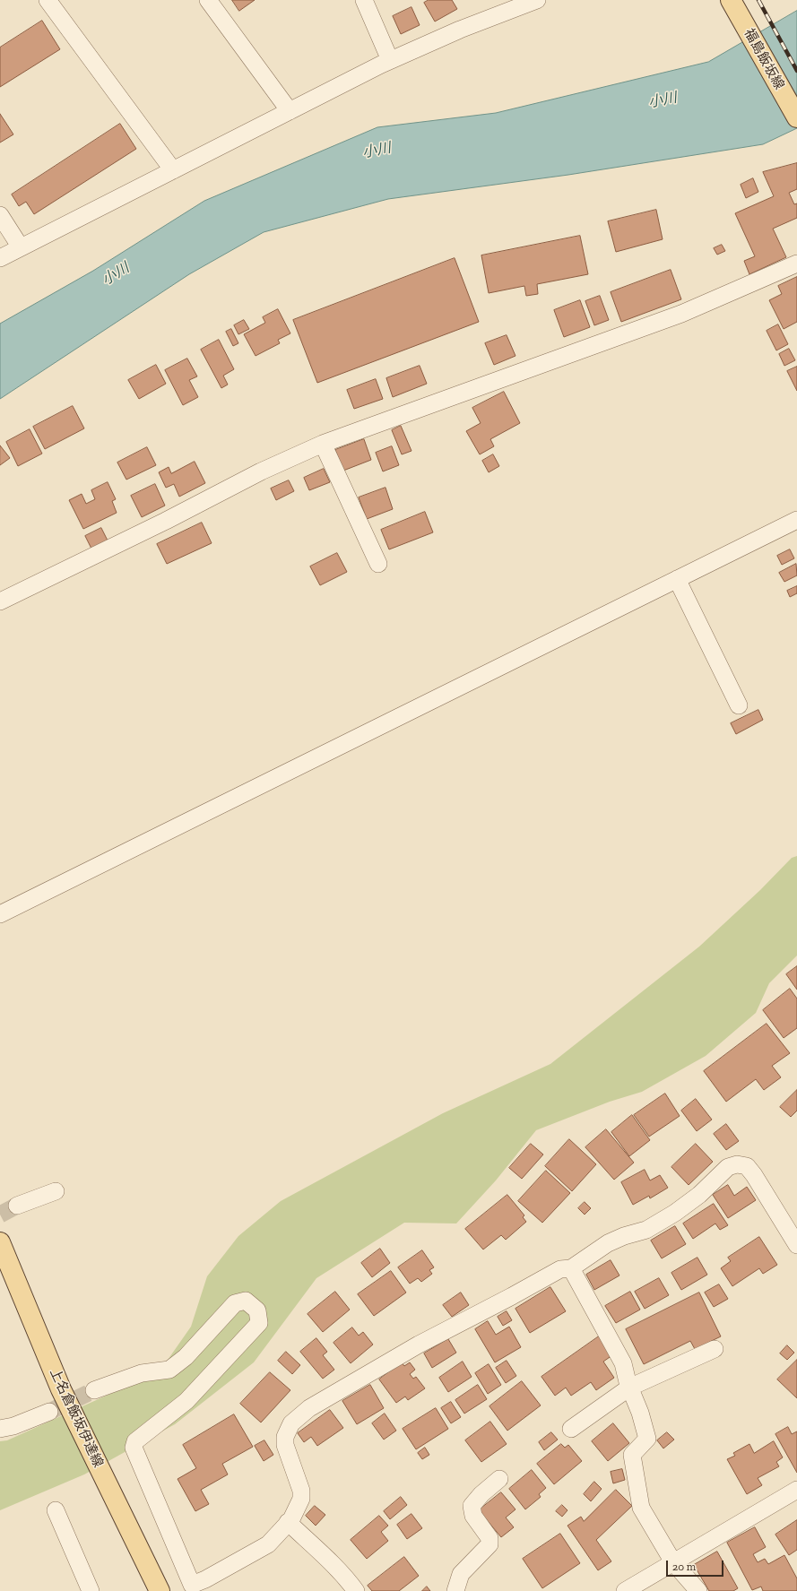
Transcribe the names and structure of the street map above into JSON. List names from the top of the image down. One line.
{"streets":{"main road":["福島飯坂線","上名倉飯坂伊達線"]},"water":["小川"],"scale_bar":"20 m"}
